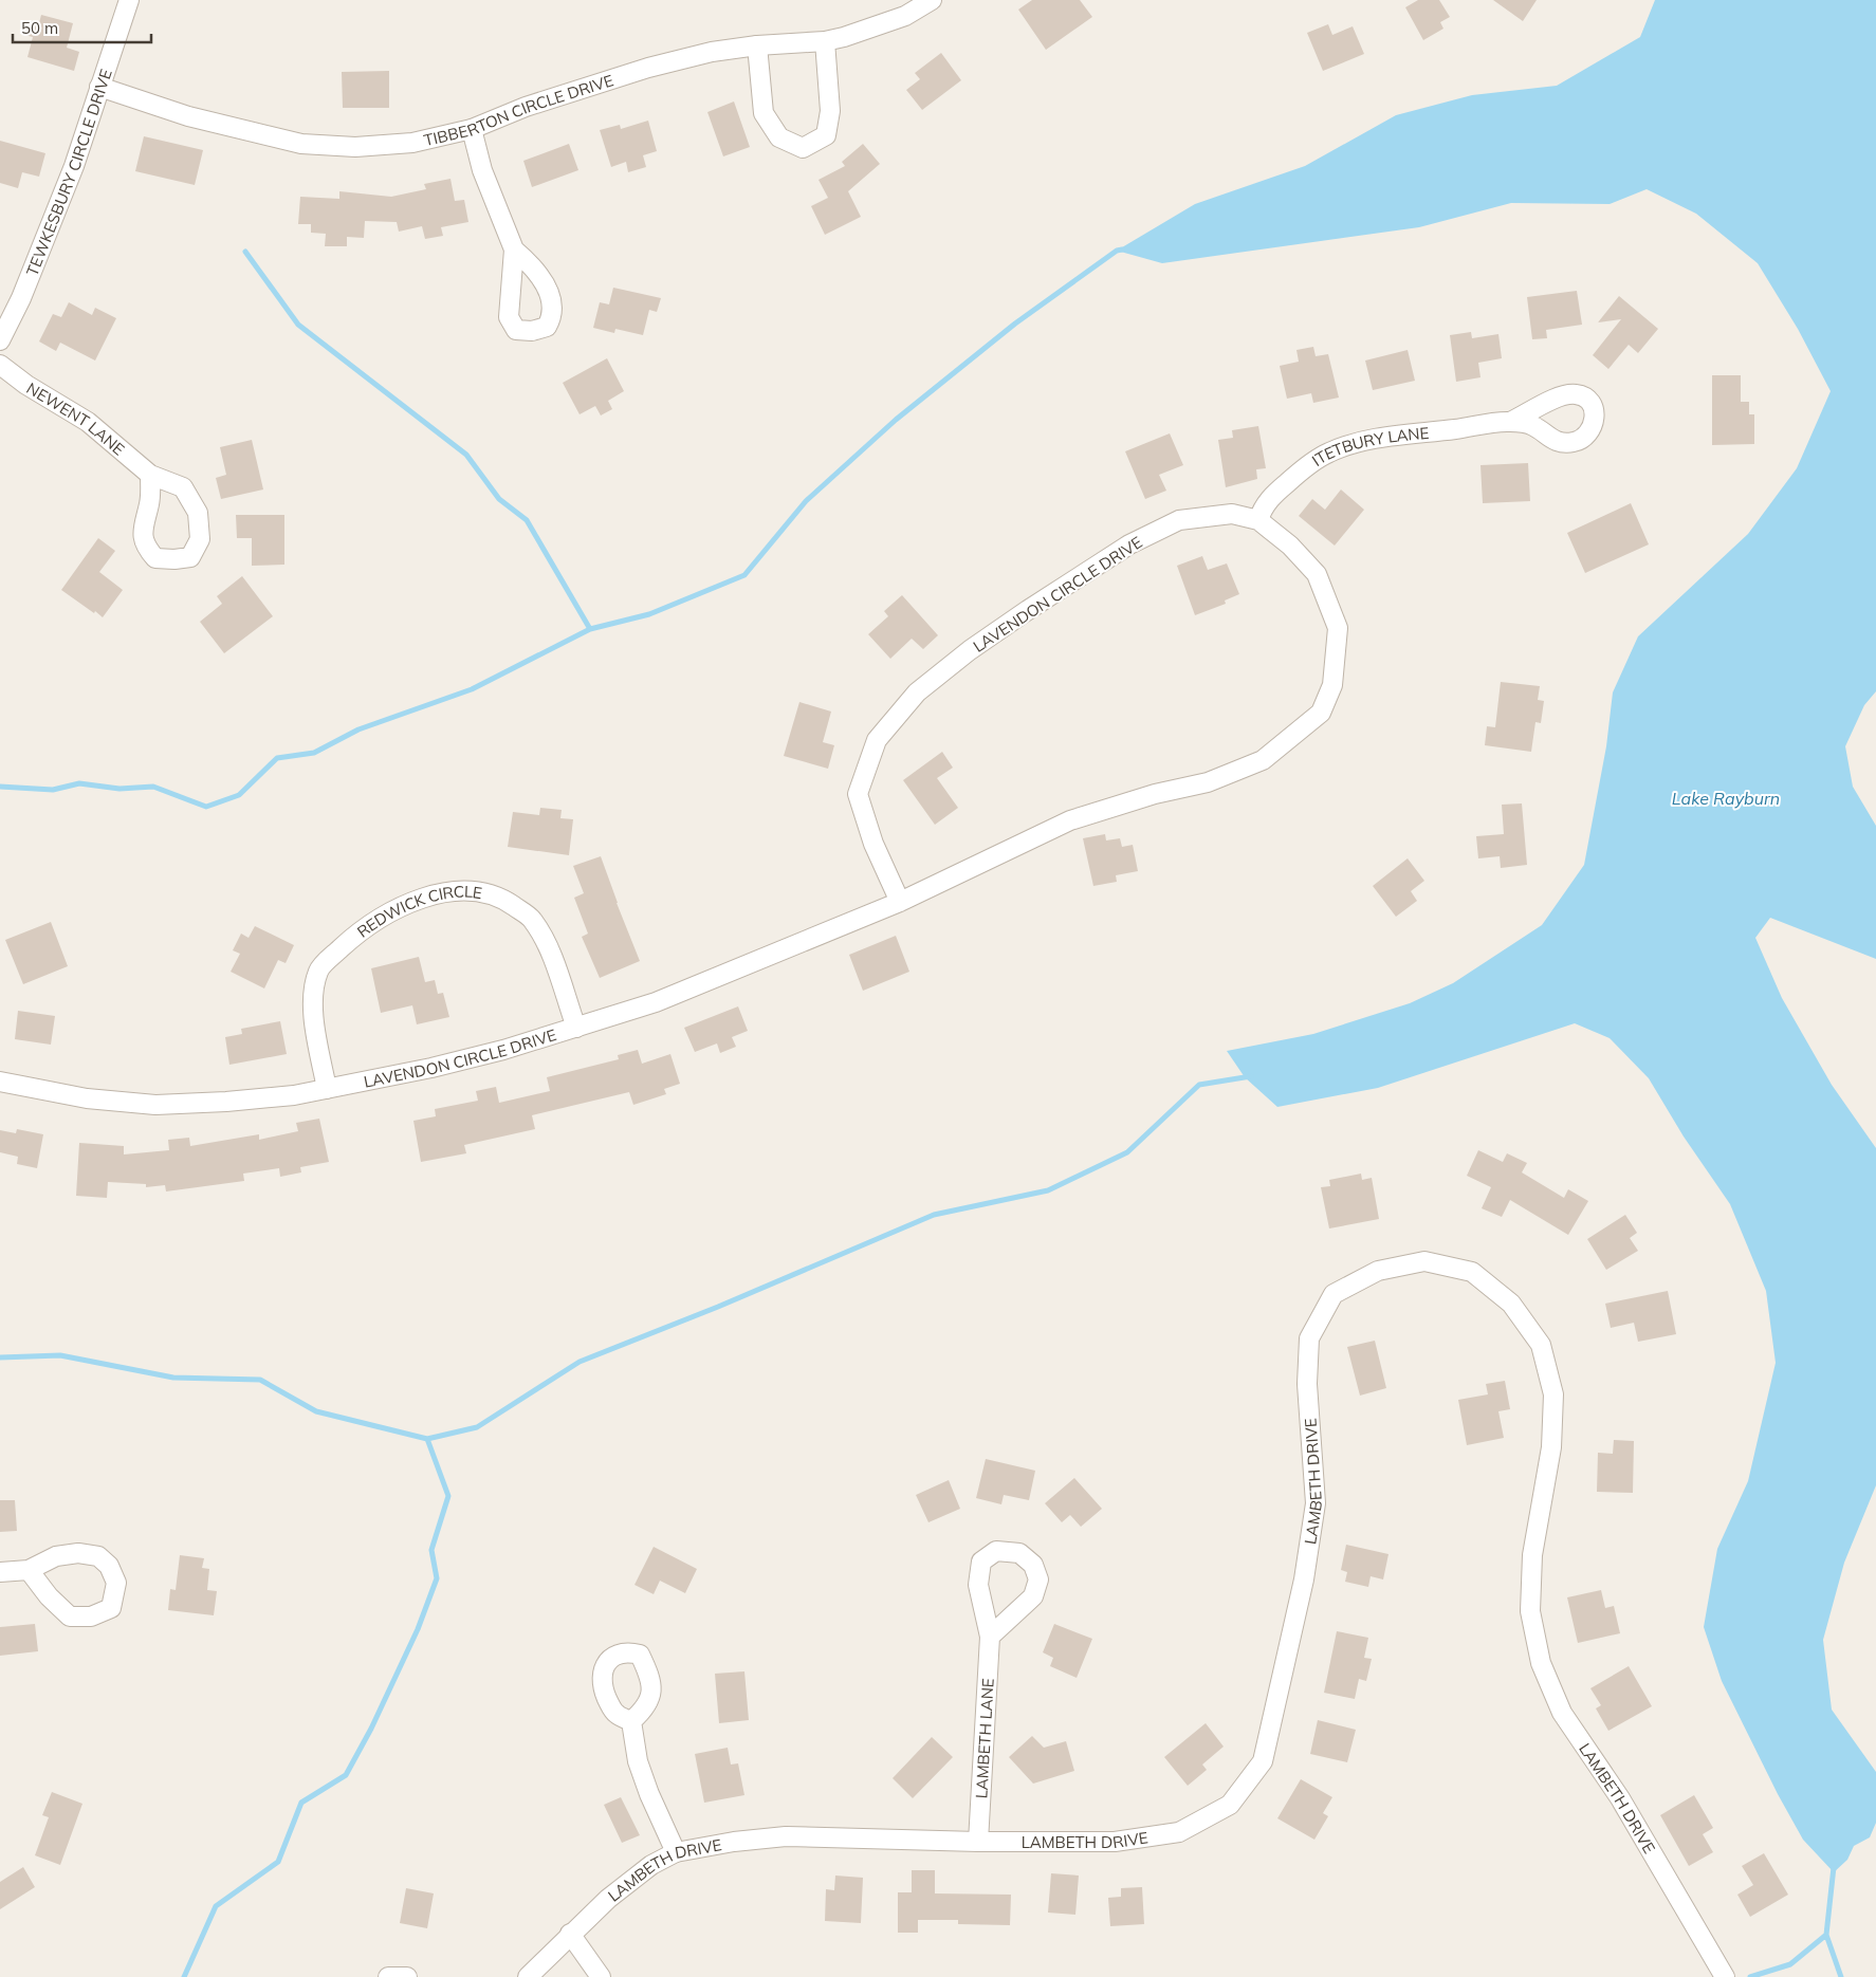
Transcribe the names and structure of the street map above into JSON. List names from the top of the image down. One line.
{"streets":{"street":["TIBBERTON CIRCLE DRIVE","TEWKESBURY CIRCLE DRIVE","NEWENT LANE","ITETBURY LANE","LAVENDON CIRCLE DRIVE","REDWICK CIRCLE","LAMBETH DRIVE","LAMBETH LANE"]},"crossings":[["TIBBERTON CIRCLE DRIVE","TEWKESBURY CIRCLE DRIVE"],["ITETBURY LANE","LAVENDON CIRCLE DRIVE"],["LAVENDON CIRCLE DRIVE","REDWICK CIRCLE"],["LAMBETH DRIVE","LAMBETH LANE"]],"water":["Lake Rayburn"],"scale_bar":"50 m"}
